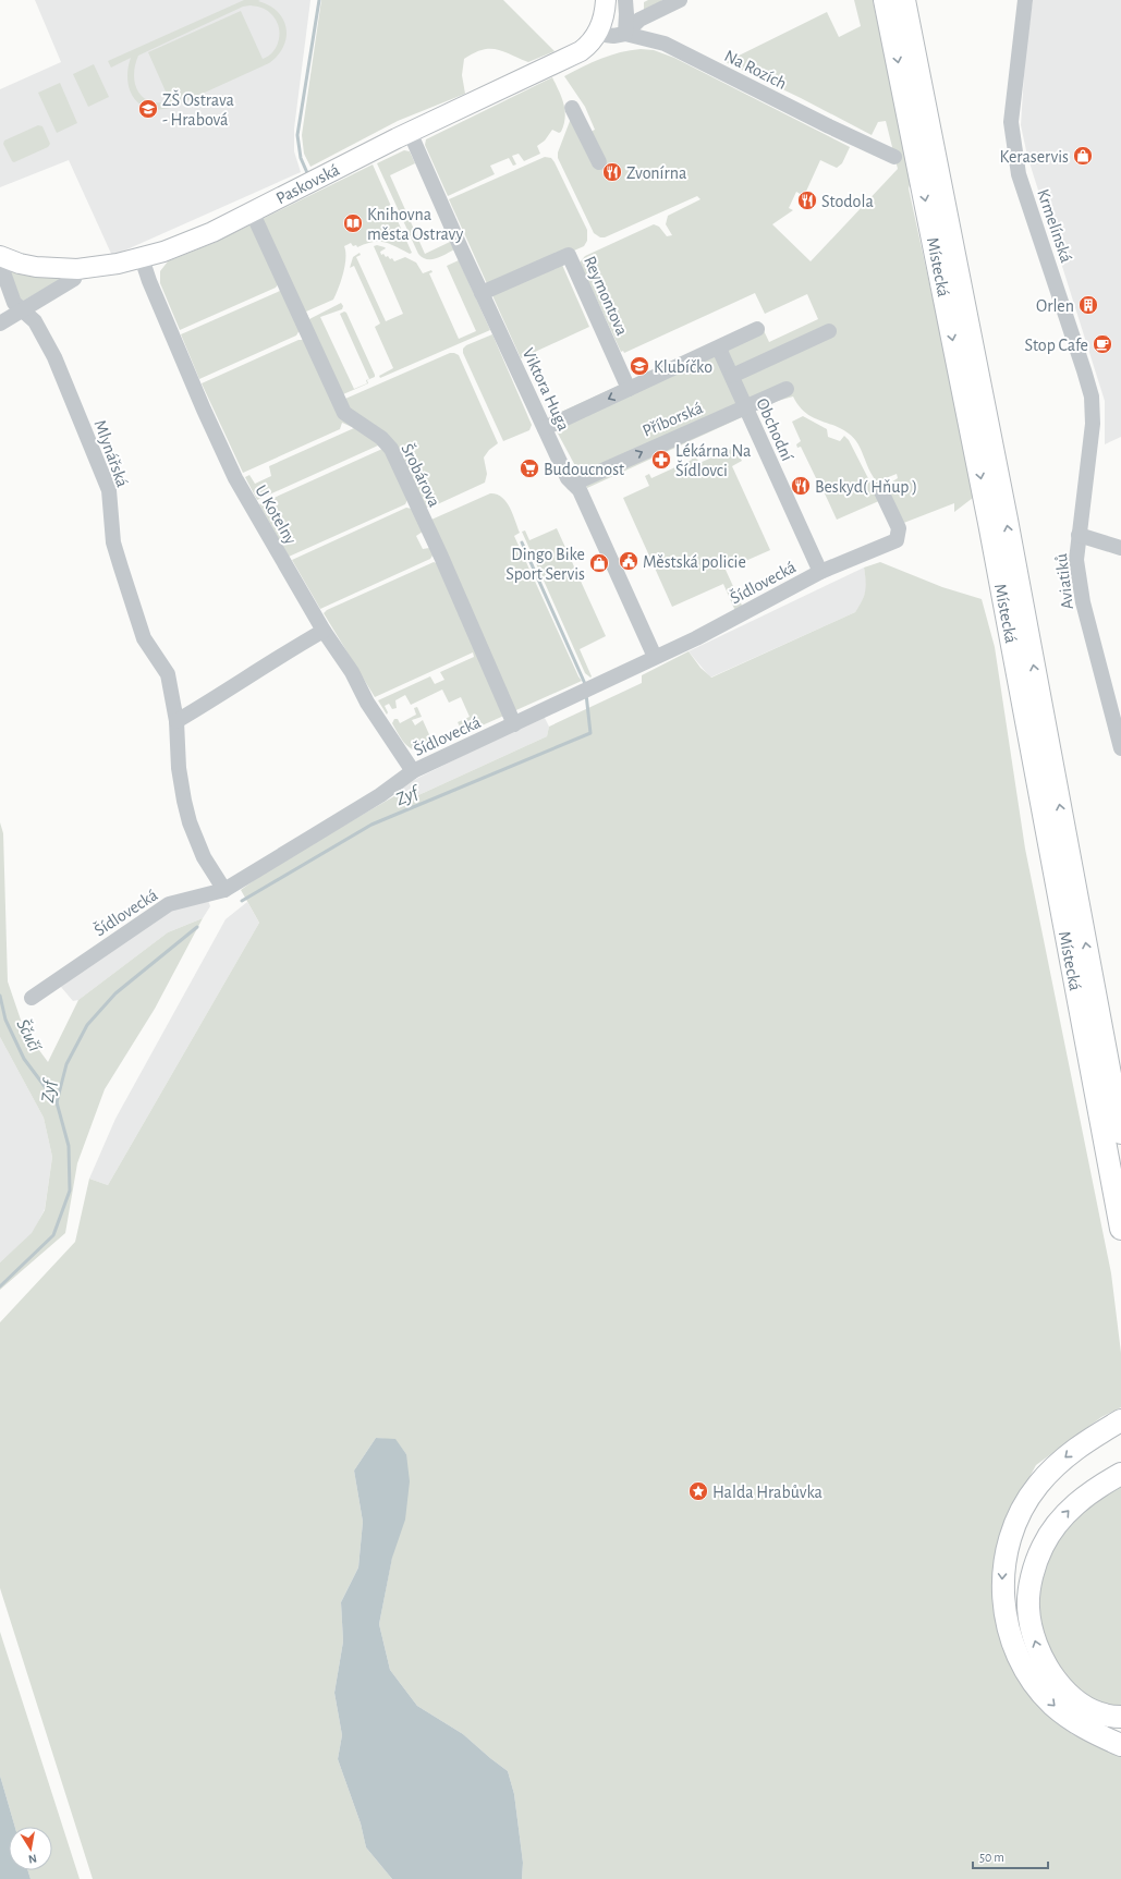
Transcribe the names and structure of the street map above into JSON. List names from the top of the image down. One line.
{"streets":{"highway":["Místecká"],"main road":["Paskovská"],"street":["Na Rozích","Krmelínská","Reymontova","Viktora Huga","Příborská","Obchodní","Mlynářská","Šrobárova","U Kotelny","Šídlovecká","Aviatiků"]},"crossings":[["Na Rozích","Paskovská"],["Paskovská","Viktora Huga"],["Paskovská","Mlynářská"],["Paskovská","Šrobárova"],["Paskovská","U Kotelny"],["Krmelínská","Aviatiků"],["Reymontova","Viktora Huga"],["Viktora Huga","Příborská"],["Viktora Huga","Šídlovecká"],["Příborská","Obchodní"],["Obchodní","Šídlovecká"],["Mlynářská","Šídlovecká"],["Šrobárova","Šídlovecká"],["U Kotelny","Šídlovecká"]],"water":["Zyf","Ščučí"],"places":{"school or university":["ZŠ Ostrava - Hrabová","Klubíčko"],"shop":["Keraservis","Dingo Bike Sport Servis"],"restaurant":["Zvonírna","Stodola","Beskyd( Hňup )"],"library":["Knihovna města Ostravy"],"building":["Orlen"],"cafe":["Stop Cafe"],"pharmacy":["Lékárna Na Šídlovci"],"supermarket":["Budoucnost"],"public building":["Městská policie"],"place":["Halda Hrabůvka"]},"scale_bar":"50 m","north":"bottom"}
